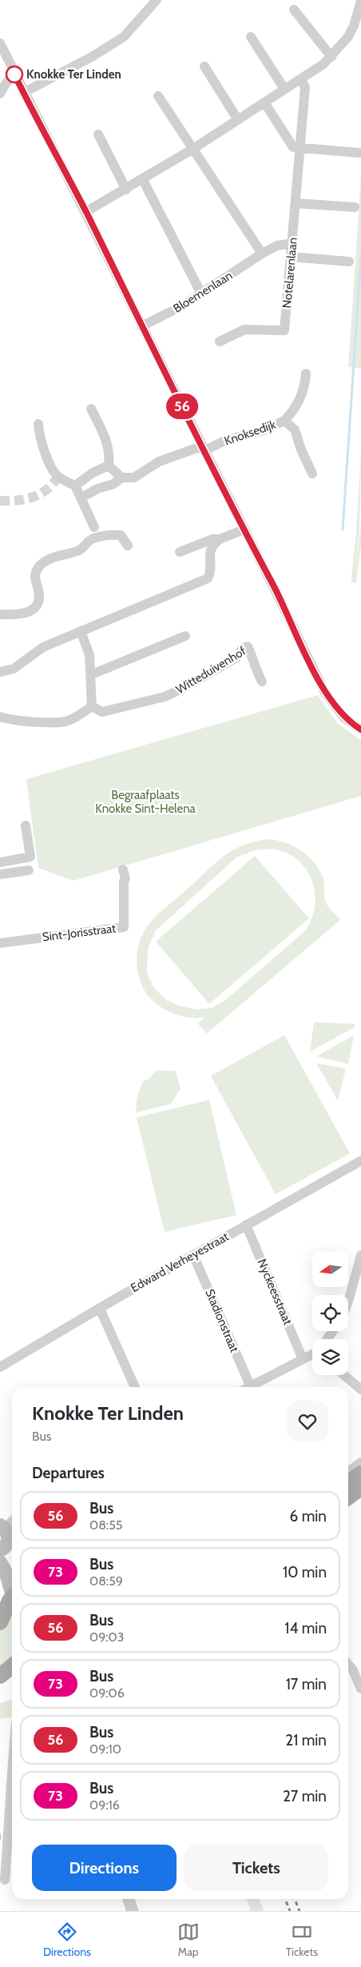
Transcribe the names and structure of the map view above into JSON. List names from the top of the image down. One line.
{"streets":{"street":["Notelarenlaan","Bloemenlaan","Knoksedijk","Witteduivenhof","Sint-Jorisstraat","Edward Verheyestraat","Nyckeesstraat","Stadionstraat"]},"crossings":[["Notelarenlaan","Bloemenlaan"],["Edward Verheyestraat","Nyckeesstraat"],["Edward Verheyestraat","Stadionstraat"]],"parks":["Begraafplaats Knokke Sint-Helena"],"places":["Knokke Ter Linden"],"lines":["bus line 56"],"north":"left","page":{"on_map":"56","heading":[["Knokke Ter Linden","Bus"],"Departures"],"list":[{"mark":"56","name":"Bus","note":"08:55","value":"6 min"},{"mark":"73","name":"Bus","note":"08:59","value":"10 min"},{"mark":"56","name":"Bus","note":"09:03","value":"14 min"},{"mark":"73","name":"Bus","note":"09:06","value":"17 min"},{"mark":"56","name":"Bus","note":"09:10","value":"21 min"},{"mark":"73","name":"Bus","note":"09:16","value":"27 min"}],"buttons":["Directions","Tickets"],"tabs":["Directions","Map","Tickets"]}}
